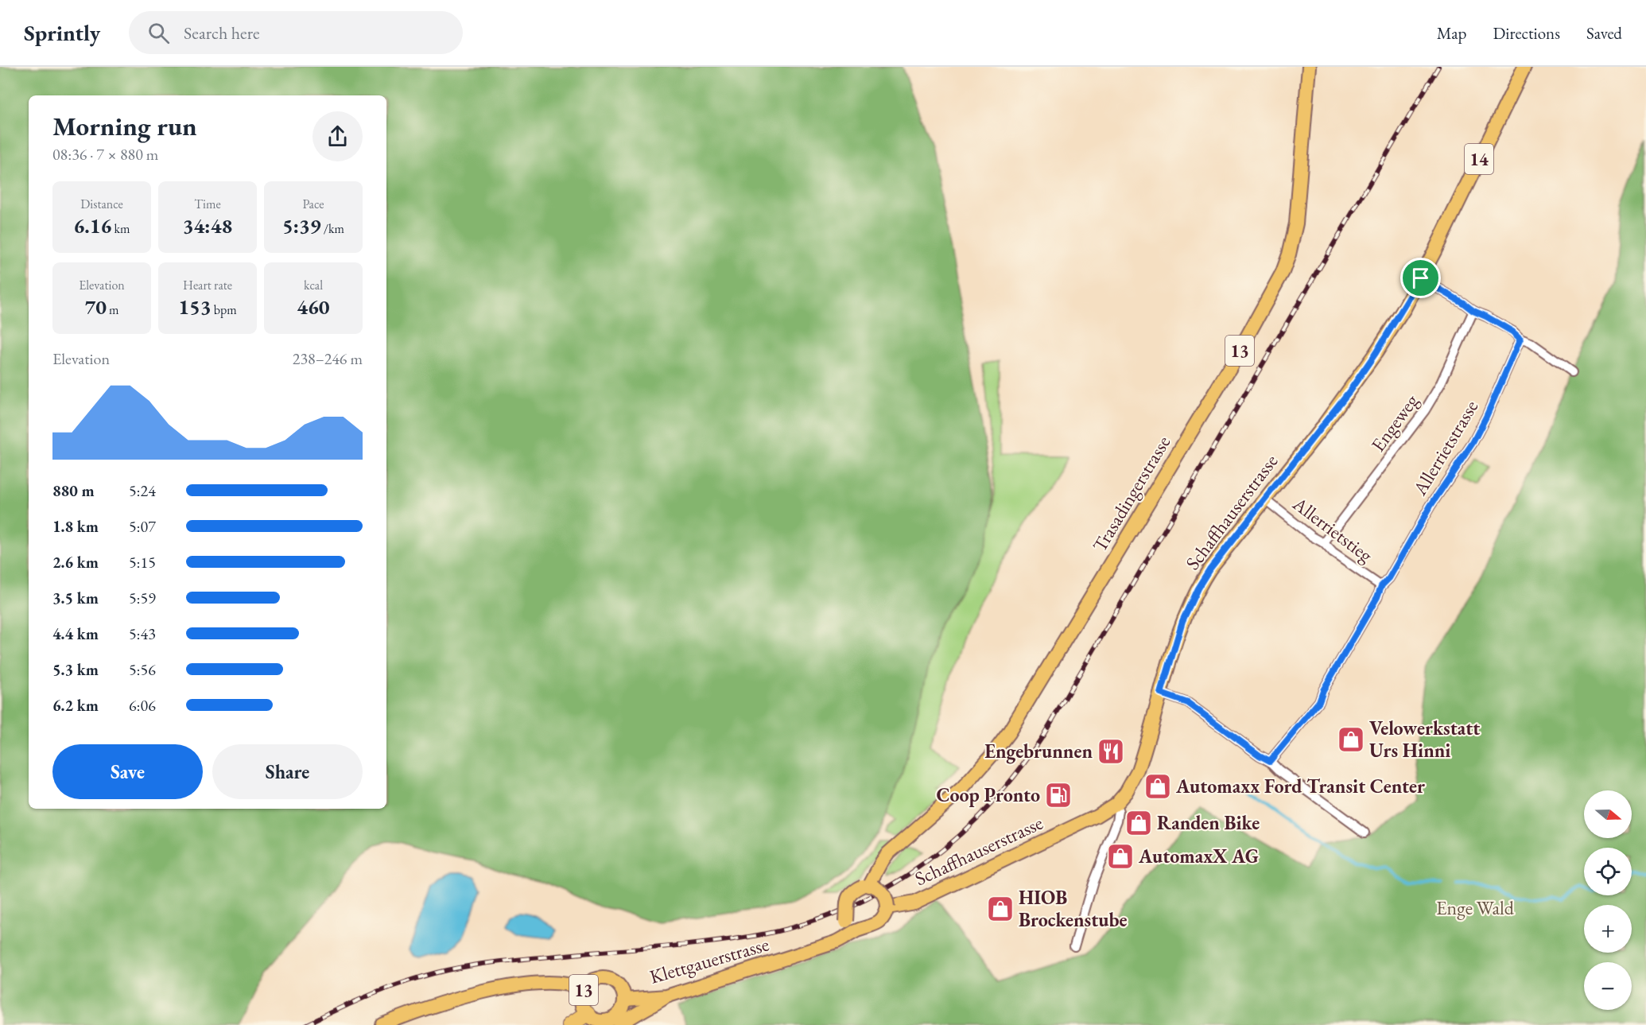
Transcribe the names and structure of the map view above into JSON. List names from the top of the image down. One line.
{"streets":{"main road":["14","13","Trasadingerstrasse","Schaffhauserstrasse","Klettgauerstrasse"],"street":["Engeweg","Allerrietstrasse","Allerrietstieg"]},"crossings":[["13","Klettgauerstrasse"],["Engeweg","Allerrietstieg"],["Allerrietstrasse","Allerrietstieg"],["Trasadingerstrasse","Klettgauerstrasse"],["Schaffhauserstrasse","Allerrietstieg"],["Schaffhauserstrasse","Klettgauerstrasse"]],"parks":["Enge Wald"],"places":{"shop":["Velowerkstatt Urs Hinni","Automaxx Ford Transit Center","Randen Bike","AutomaxX AG","HIOB Brockenstube"],"restaurant":["Engebrunnen"],"fuel station":["Coop Pronto"]},"north":"right","page":{"header":"Sprintly","search":"Search here","nav":["Map","Directions","Saved"],"heading":["Morning run","08:36 · 7 × 880 m"],"stats":[["Distance","6.16 km"],["Time","34:48"],["Pace","5:39 /km"],["Elevation","70 m"],["Heart rate","153 bpm"],["kcal","460"]],"chart":["Elevation","238–246 m"],"list":[{"name":"880 m","note":"5:24"},{"name":"1.8 km","note":"5:07"},{"name":"2.6 km","note":"5:15"},{"name":"3.5 km","note":"5:59"},{"name":"4.4 km","note":"5:43"},{"name":"5.3 km","note":"5:56"},{"name":"6.2 km","note":"6:06"}],"buttons":["Save","Share"],"map_buttons":["+","−"]}}
